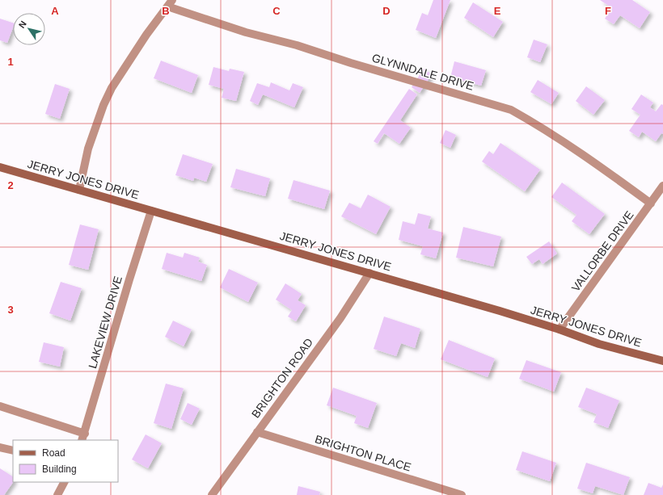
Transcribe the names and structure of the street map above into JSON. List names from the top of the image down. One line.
{"streets":{"main road":["JERRY JONES DRIVE"],"street":["GLYNNDALE DRIVE","VALLORBE DRIVE","LAKEVIEW DRIVE","BRIGHTON ROAD","BRIGHTON PLACE"]},"crossings":[["GLYNNDALE DRIVE","VALLORBE DRIVE"],["JERRY JONES DRIVE","VALLORBE DRIVE"],["JERRY JONES DRIVE","LAKEVIEW DRIVE"],["JERRY JONES DRIVE","BRIGHTON ROAD"],["BRIGHTON ROAD","BRIGHTON PLACE"]],"legend":["Road","Building"],"north":"top left","grid":{"columns":["A","B","C","D","E","F"],"rows":["1","2","3"]}}
